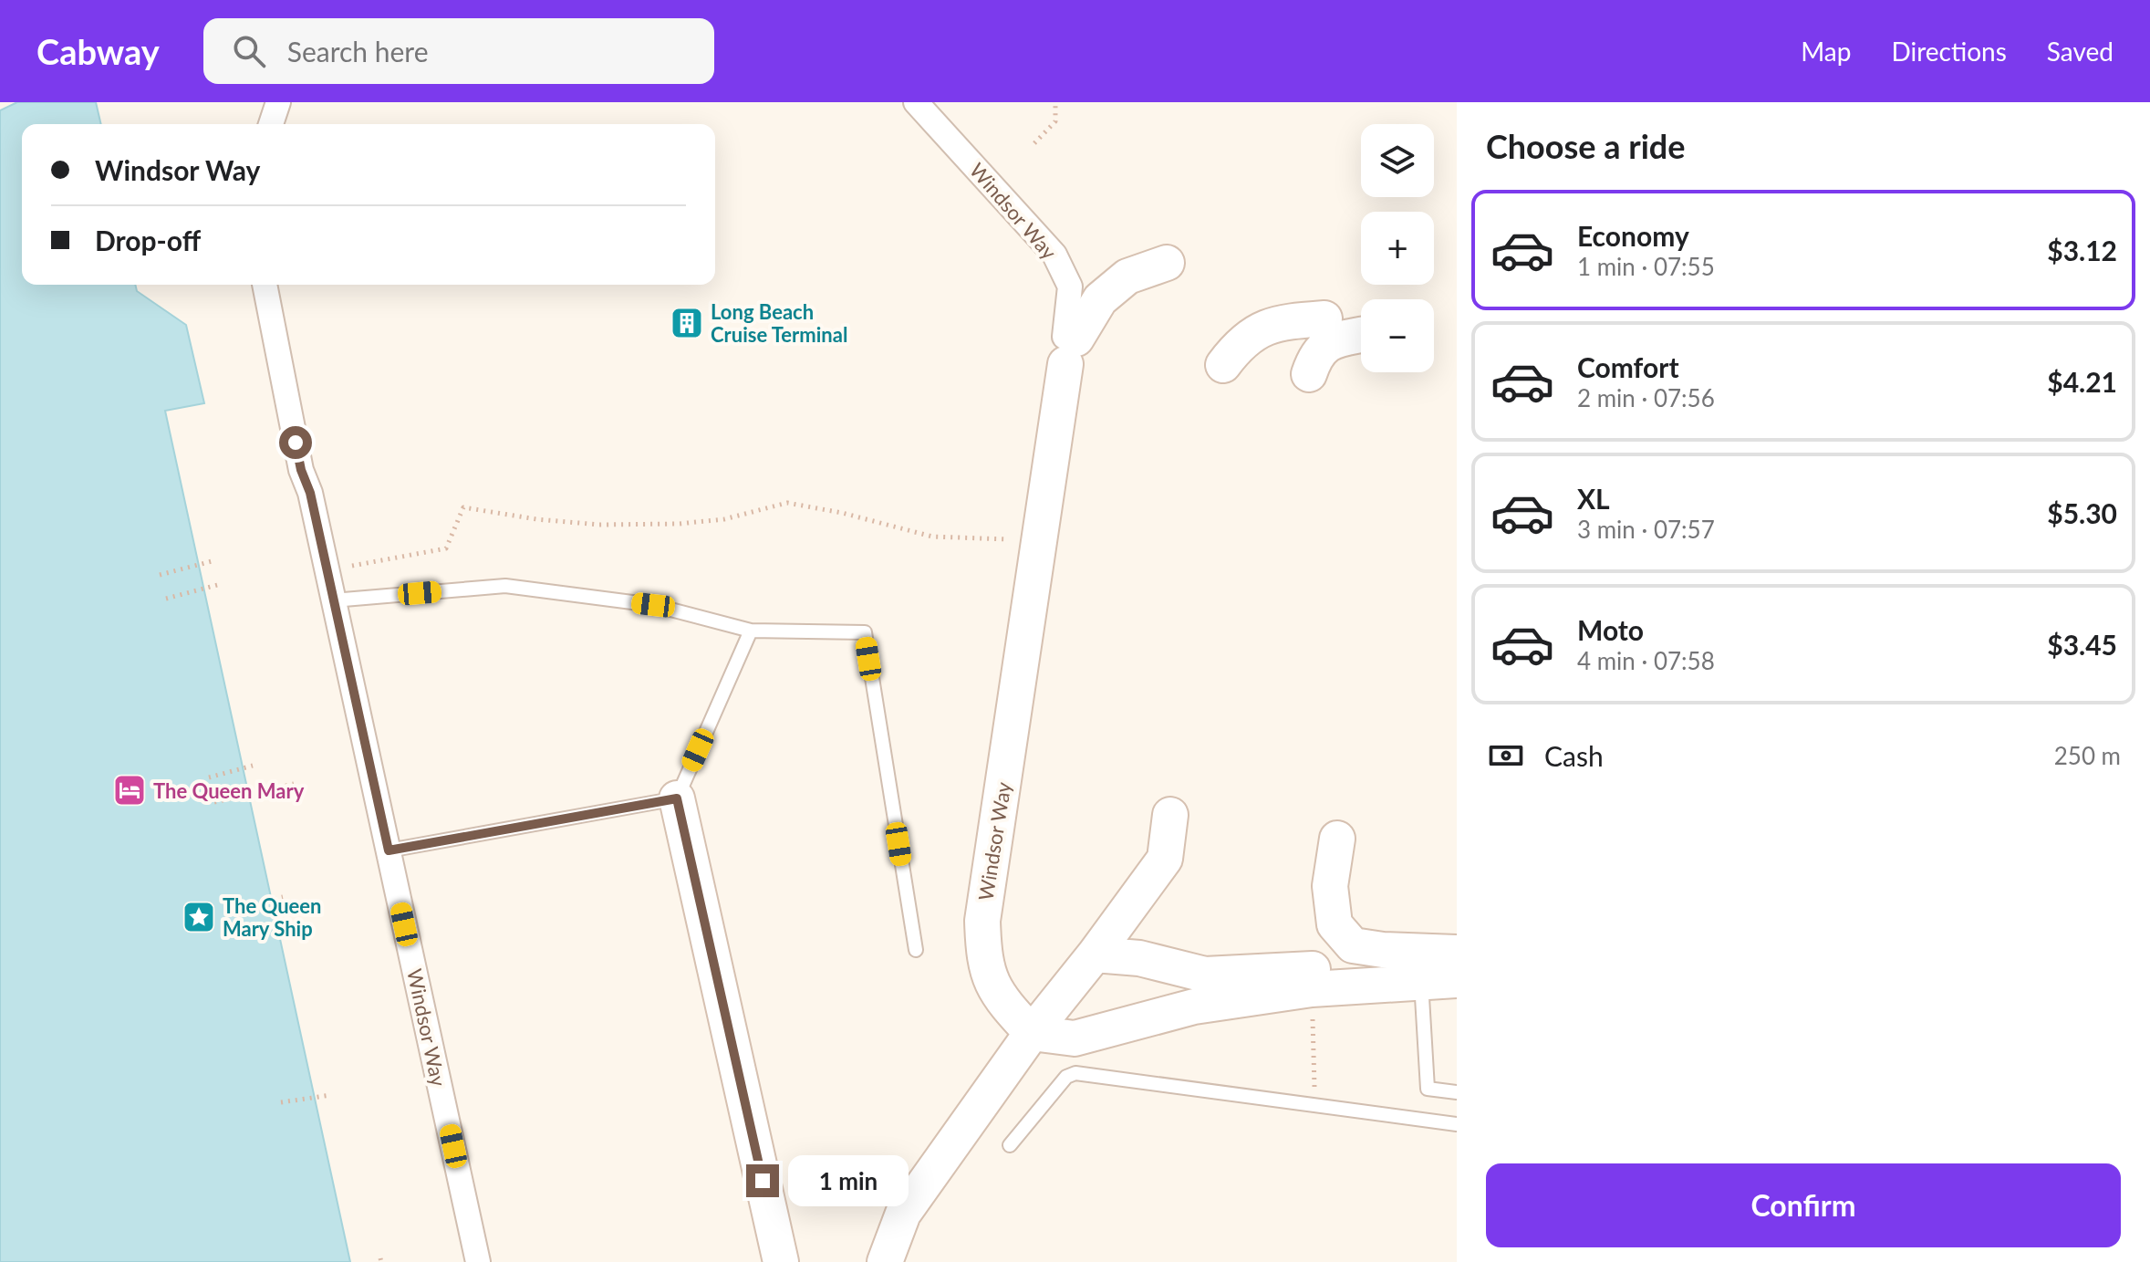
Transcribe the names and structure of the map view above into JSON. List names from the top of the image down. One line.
{"streets":{"street":["Windsor Way"]},"places":{"building":["Long Beach Cruise Terminal"],"hotel":["The Queen Mary"],"place":["The Queen Mary Ship"]},"page":{"header":"Cabway","search":"Search here","nav":["Map","Directions","Saved"],"heading":"Choose a ride","map_buttons":["+","−"],"banner":["Windsor Way","Drop-off"],"list":[{"name":"Economy","note":"1 min · 07:55","value":"$3.12"},{"name":"Comfort","note":"2 min · 07:56","value":"$4.21"},{"name":"XL","note":"3 min · 07:57","value":"$5.30"},{"name":"Moto","note":"4 min · 07:58","value":"$3.45"}],"pay":["Cash","250 m"],"buttons":"Confirm","bubble":"1 min"}}
